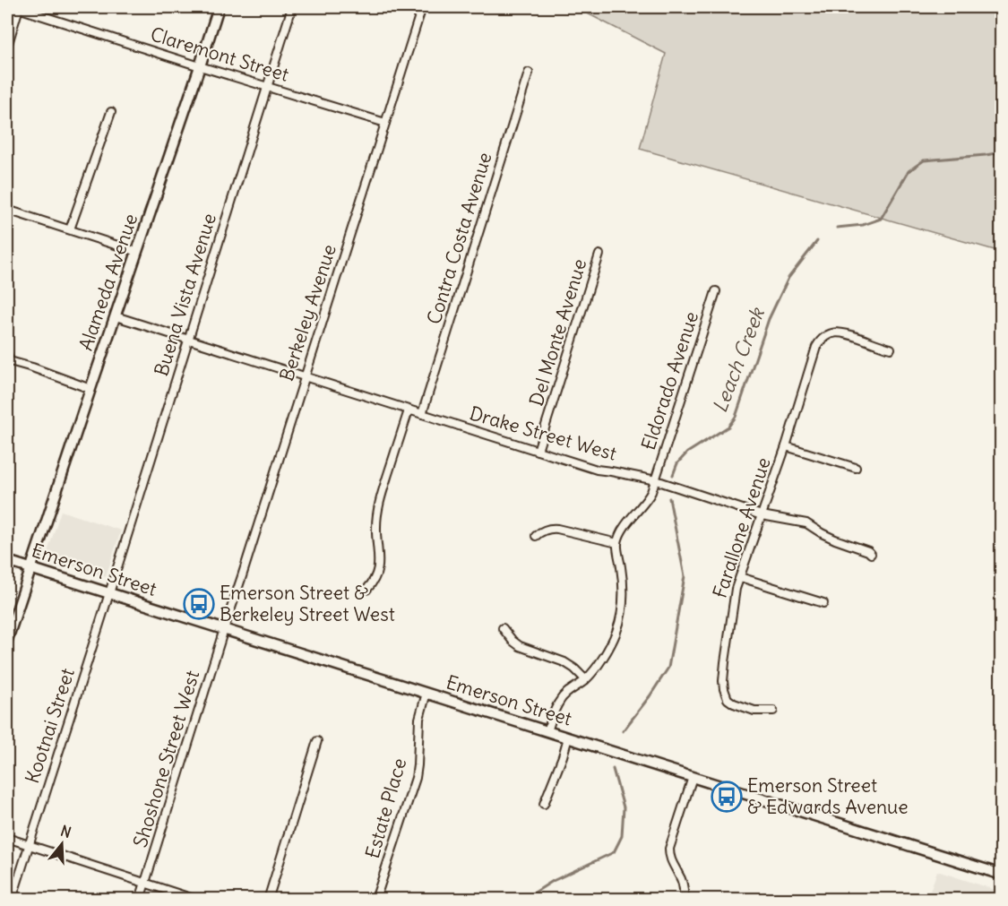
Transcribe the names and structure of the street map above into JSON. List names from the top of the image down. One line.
{"streets":{"main road":["Alameda Avenue","Emerson Street"],"street":["Claremont Street","Contra Costa Avenue","Buena Vista Avenue","Berkeley Avenue","Del Monte Avenue","Eldorado Avenue","Drake Street West","Farallone Avenue","Kootnai Street","Shoshone Street West","Estate Place"]},"crossings":[["Claremont Street","Alameda Avenue"],["Claremont Street","Buena Vista Avenue"],["Claremont Street","Berkeley Avenue"],["Contra Costa Avenue","Drake Street West"],["Alameda Avenue","Emerson Street"],["Buena Vista Avenue","Emerson Street"],["Buena Vista Avenue","Kootnai Street"],["Berkeley Avenue","Emerson Street"],["Berkeley Avenue","Shoshone Street West"],["Del Monte Avenue","Drake Street West"],["Eldorado Avenue","Drake Street West"],["Drake Street West","Farallone Avenue"],["Emerson Street","Kootnai Street"],["Emerson Street","Shoshone Street West"],["Emerson Street","Estate Place"]],"water":["Leach Creek"],"places":{"bus stop":["Emerson Street & Berkeley Street West","Emerson Street & Edwards Avenue"]},"north":"top"}
